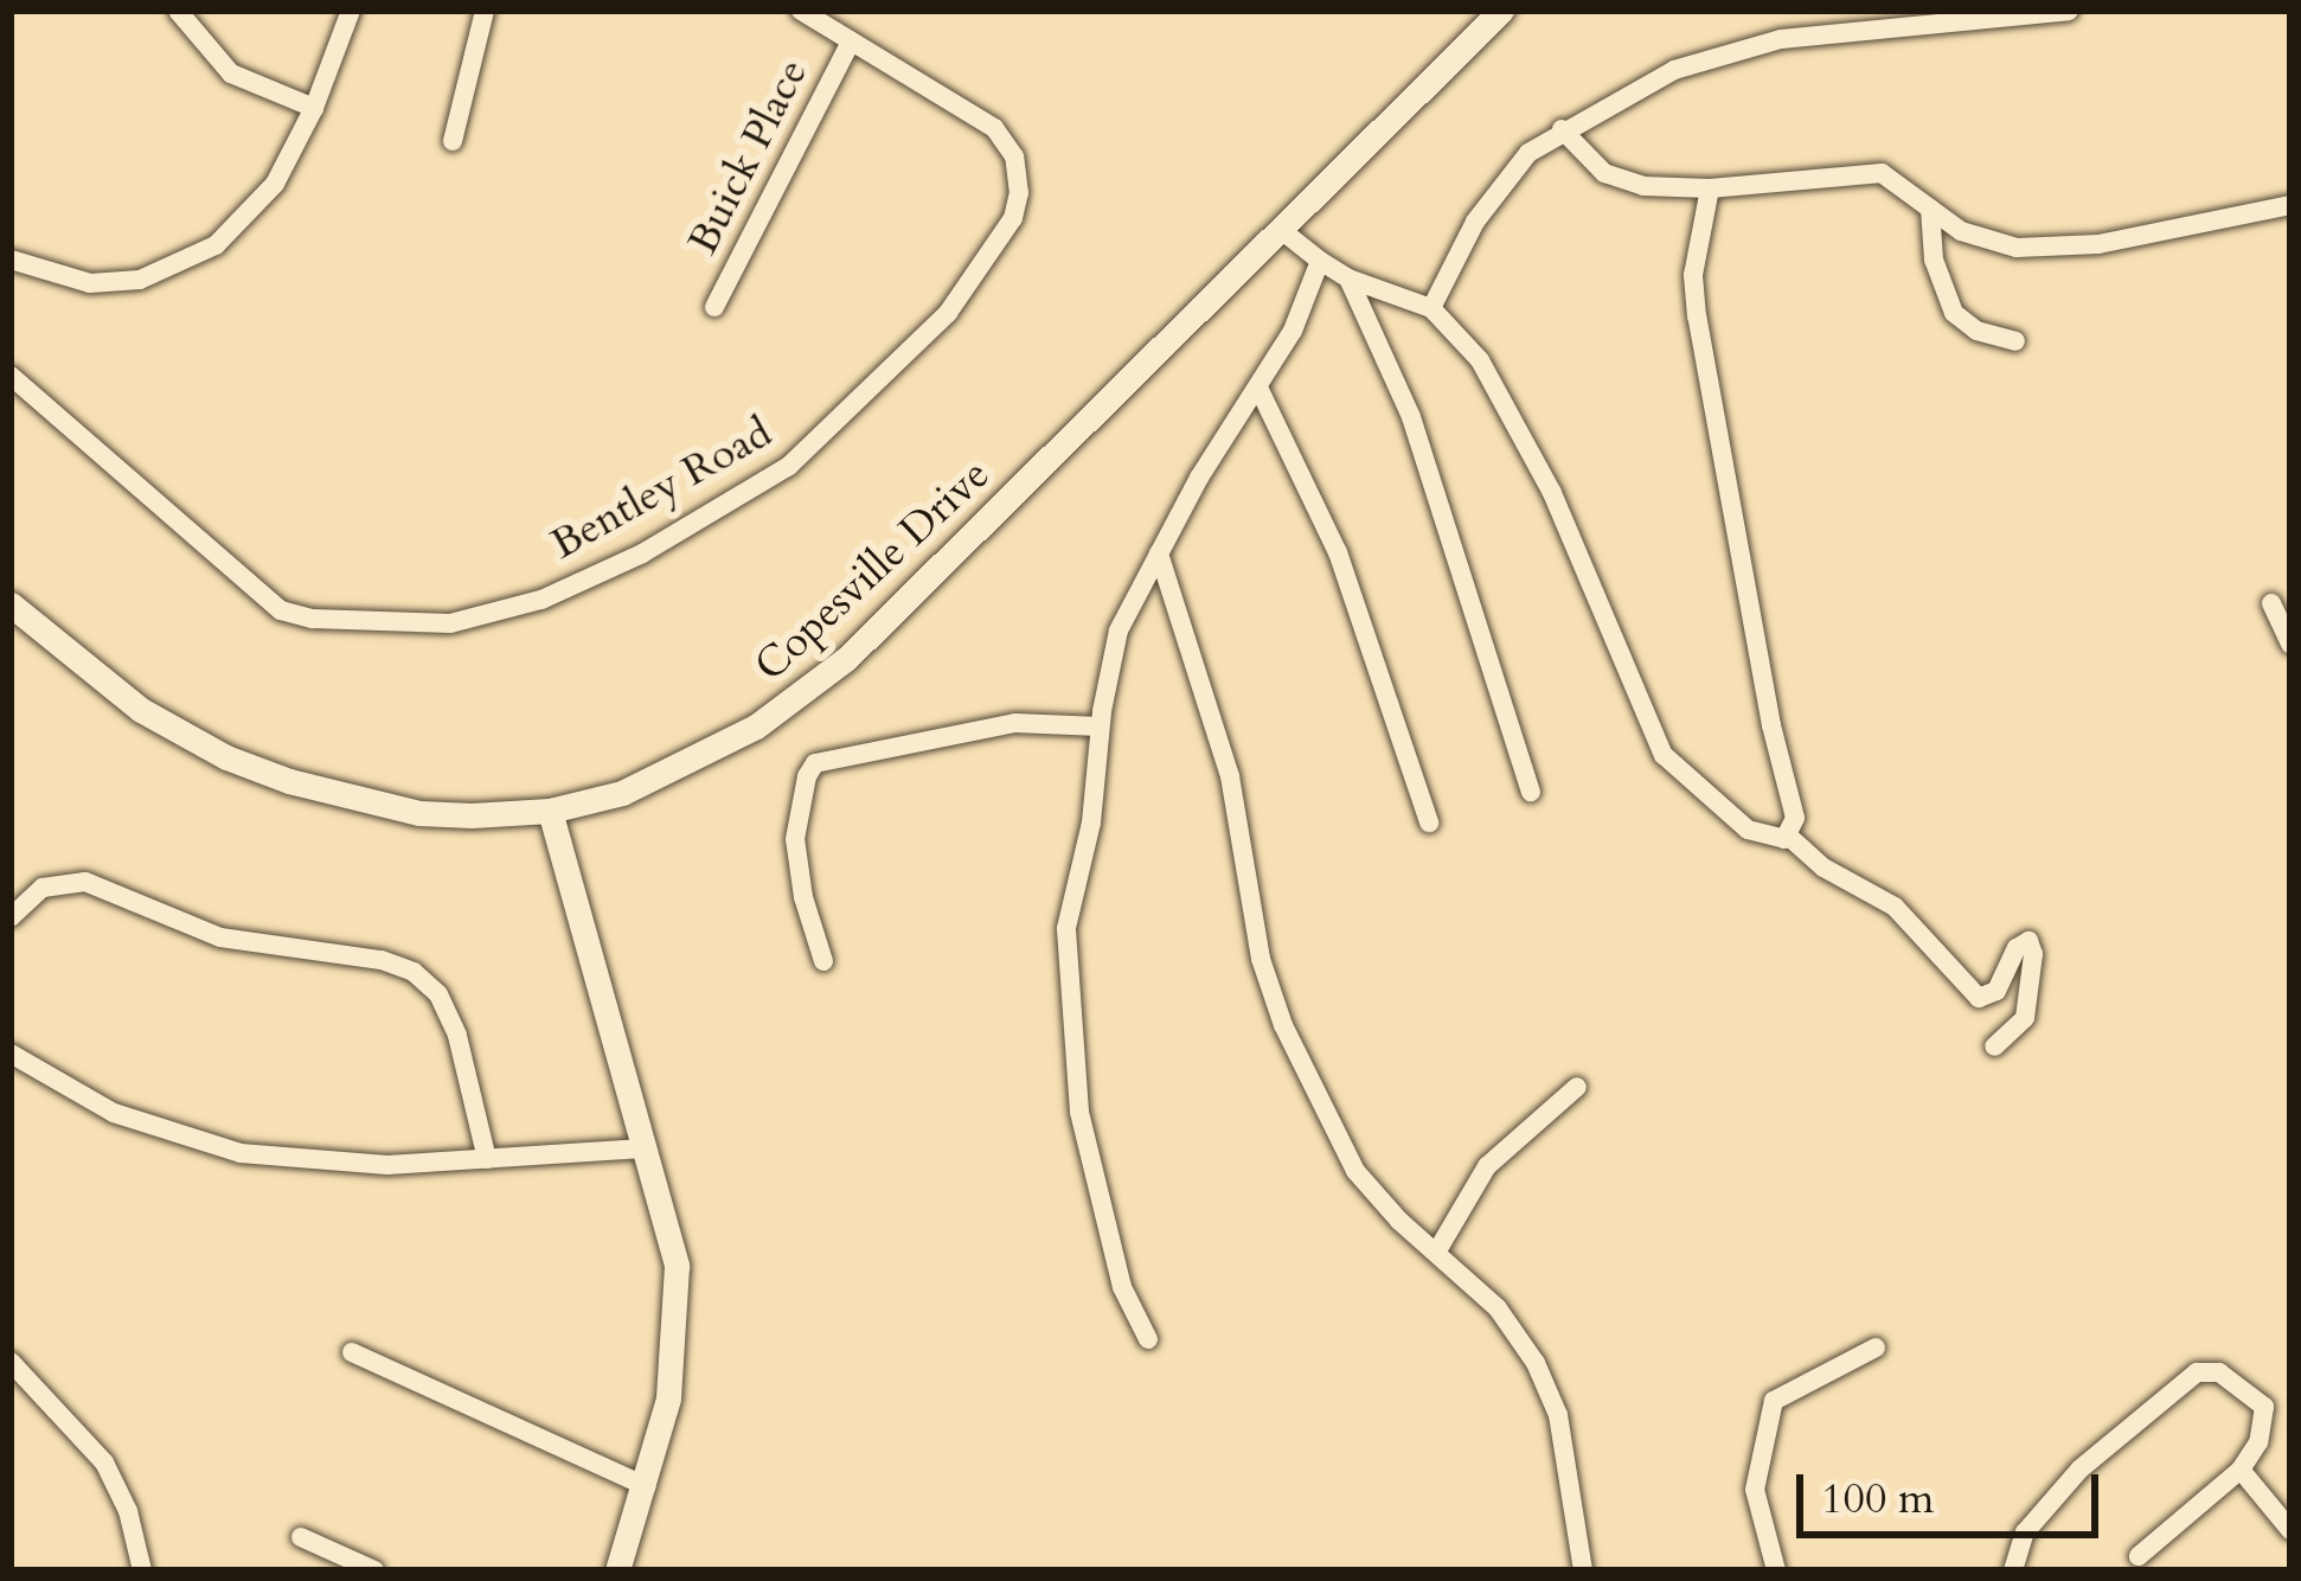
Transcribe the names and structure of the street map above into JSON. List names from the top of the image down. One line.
{"streets":{"street":["Buick Place","Bentley Road","Copesville Drive"]},"crossings":[["Buick Place","Bentley Road"]],"scale_bar":"100 m"}
